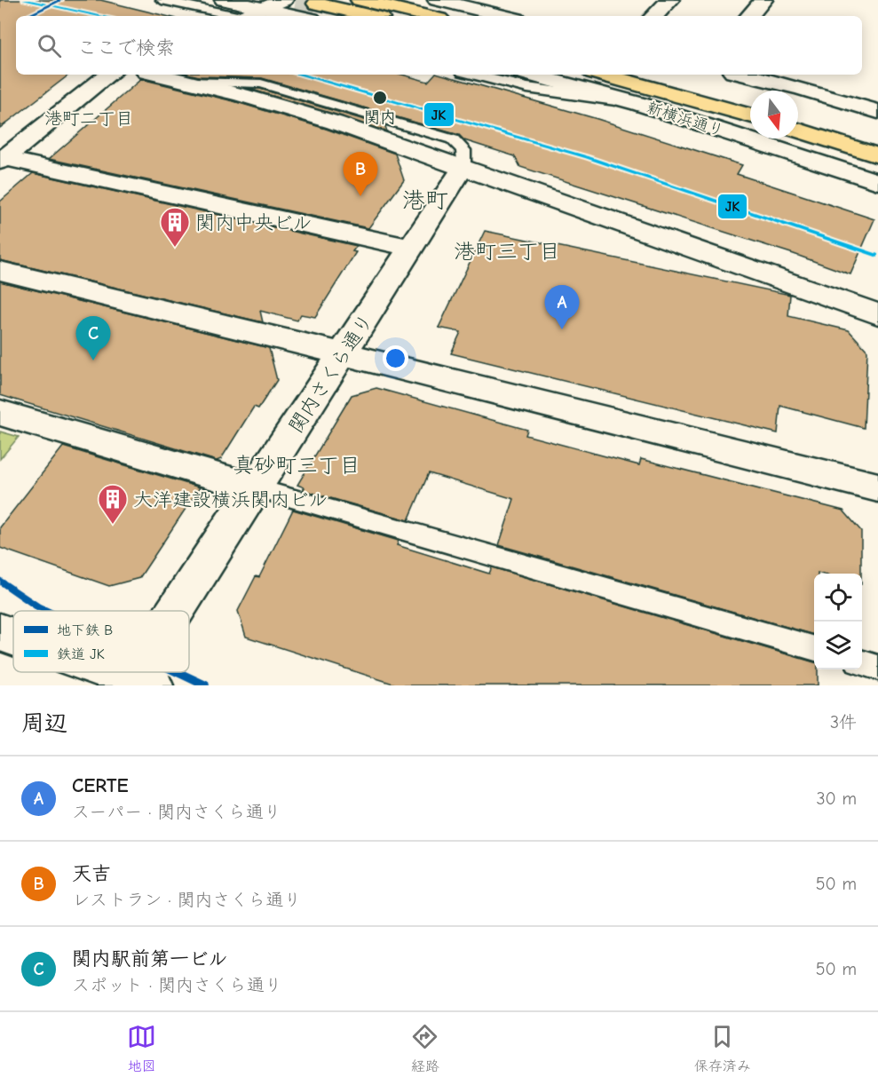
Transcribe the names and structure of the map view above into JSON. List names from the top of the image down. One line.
{"streets":{"street":["新横浜通り","関内さくら通り"]},"districts":["港町二丁目","港町","港町三丁目","真砂町三丁目"],"places":{"other":["関内"],"building":["関内中央ビル","大洋建設横浜関内ビル"]},"lines":["metro line B","rail line JK"],"legend":["地下鉄 B","鉄道 JK"],"north":"bottom","page":{"search":"ここで検索","pins":["B","A","C"],"heading":["周辺","3件"],"list":[{"mark":"A","name":"CERTE","note":"スーパー · 関内さくら通り","value":"30 m"},{"mark":"B","name":"天吉","note":"レストラン · 関内さくら通り","value":"50 m"},{"mark":"C","name":"関内駅前第一ビル","note":"スポット · 関内さくら通り","value":"50 m"}],"nav":["地図","経路","保存済み"]}}
